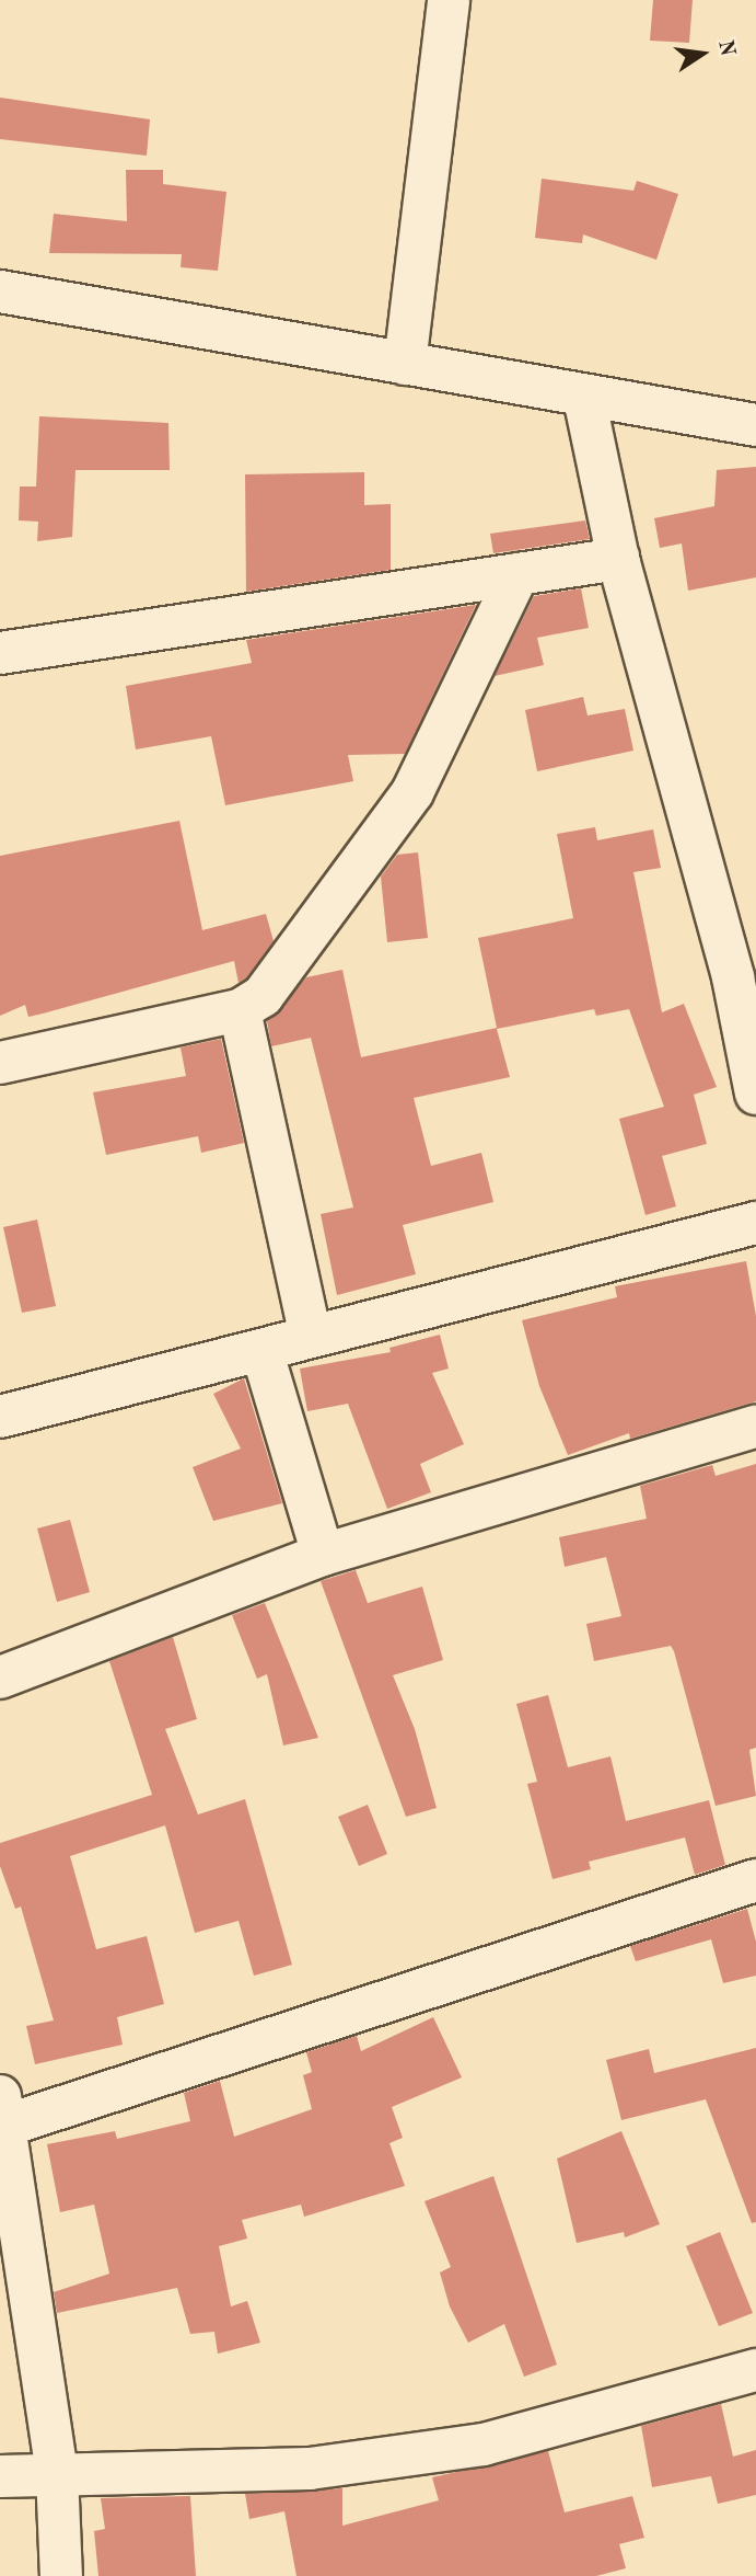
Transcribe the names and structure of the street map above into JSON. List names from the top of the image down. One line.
{"north":"right"}
